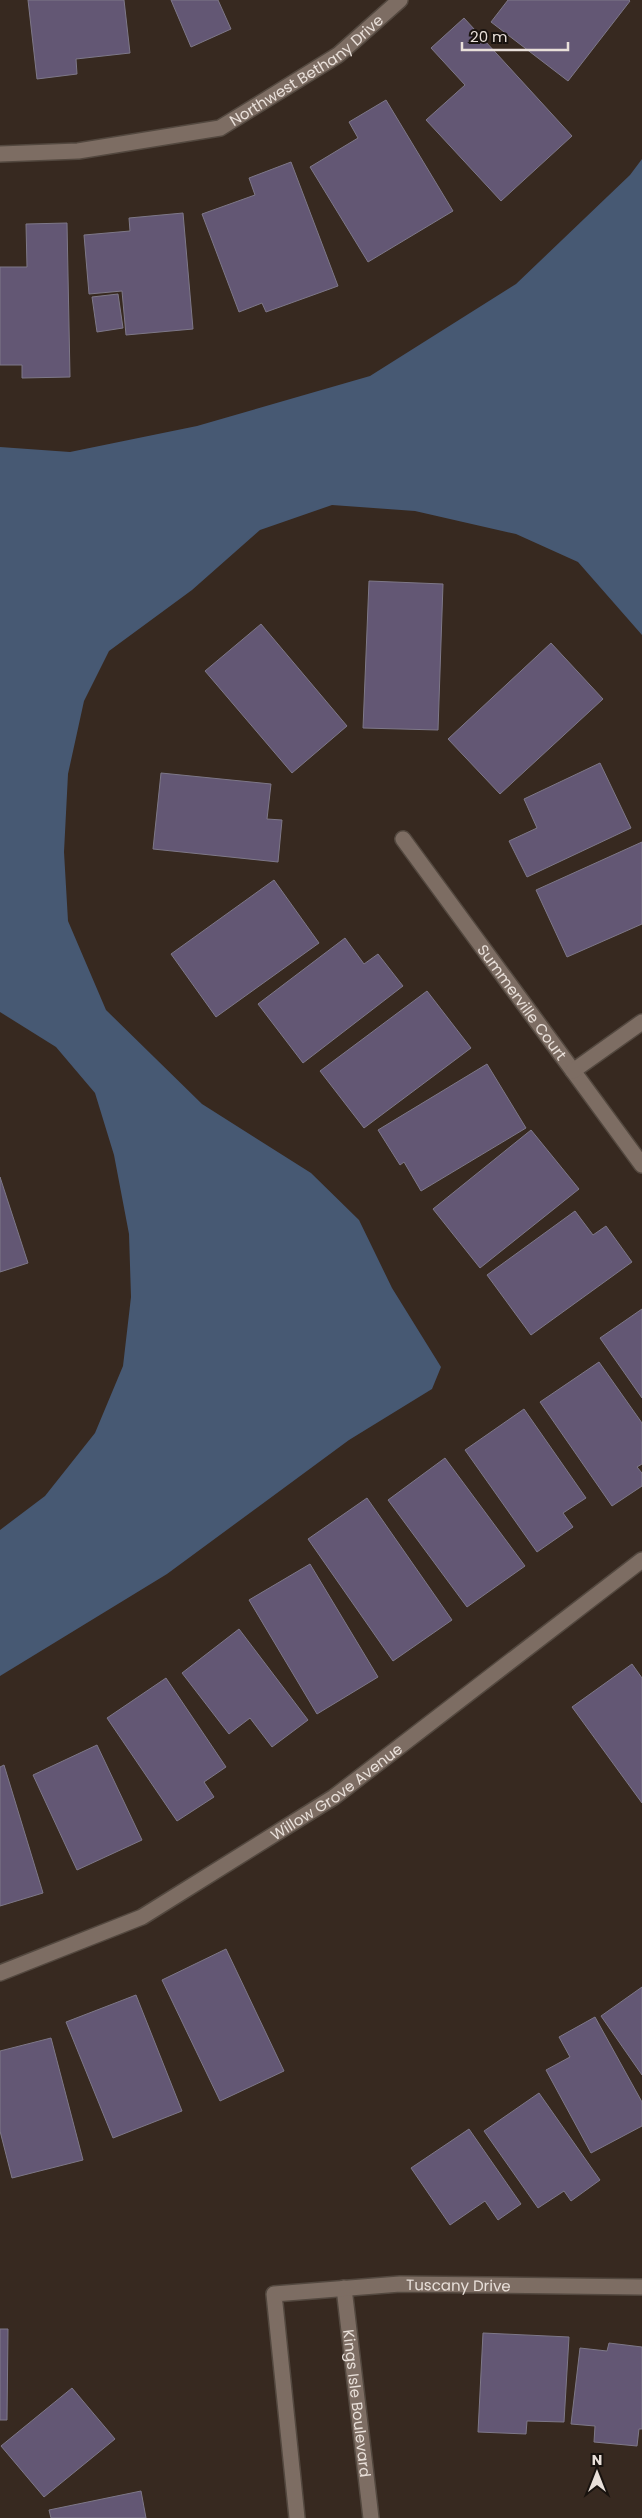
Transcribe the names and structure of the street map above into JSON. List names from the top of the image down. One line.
{"streets":{"street":["Northwest Bethany Drive","Summerville Court","Willow Grove Avenue","Tuscany Drive","Kings Isle Boulevard"]},"crossings":[["Tuscany Drive","Kings Isle Boulevard"]],"scale_bar":"20 m","north":"top"}
